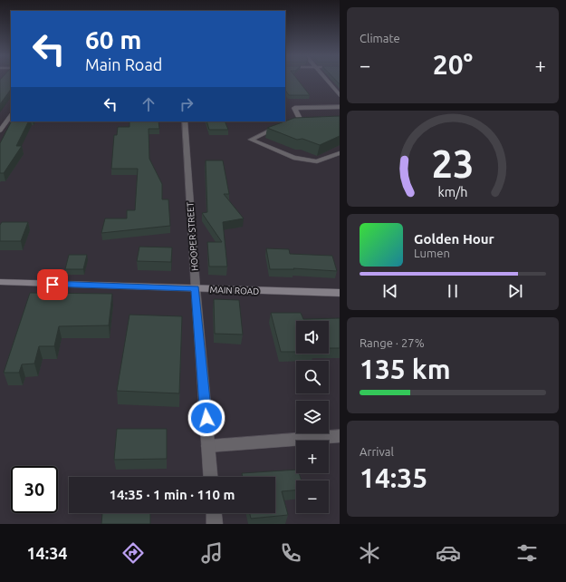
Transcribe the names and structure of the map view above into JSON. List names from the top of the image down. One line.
{"streets":{"main road":["MAIN ROAD"],"street":["HOOPER STREET"]},"crossings":[["HOOPER STREET","MAIN ROAD"]],"page":{"tile":["Climate",["Range · 27%","135 km"],["Arrival","14:35"]],"turn":["60 m","Main Road"],"heat":["−","20°","+"],"song":["Golden Hour","Lumen"],"map_buttons":["+","−"],"limit":"30","trip":"14:35 · 1 min · 110 m","tabs":"14:34","gauge":["23","km/h"]}}
